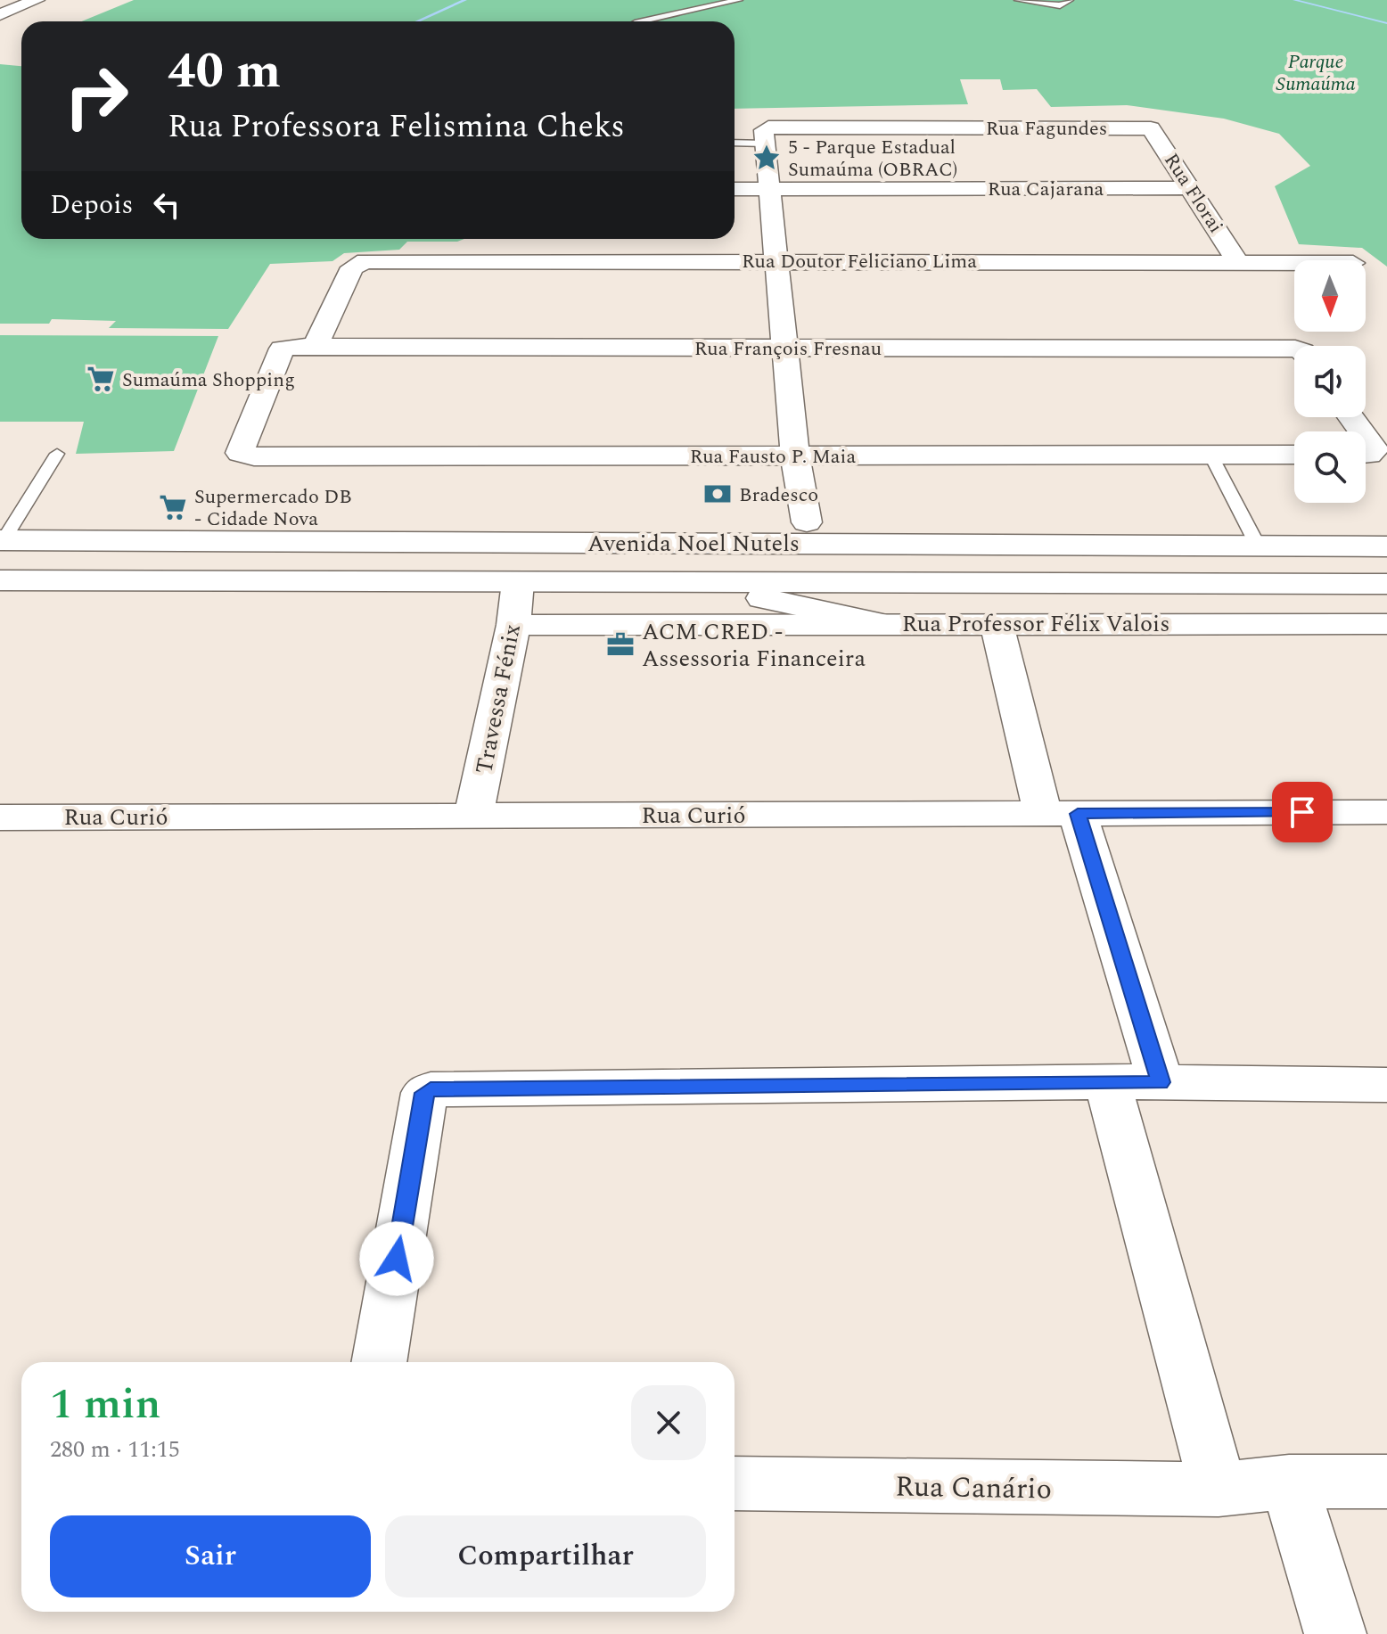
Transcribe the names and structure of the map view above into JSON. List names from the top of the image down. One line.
{"streets":{"street":["Rua Fagundes","Rua Cajarana","Rua Florai","Rua Doutor Feliciano Lima","Rua François Fresnau","Rua Fausto P. Maia","Avenida Noel Nutels","Rua Professor Félix Valois","Travessa Fénix","Rua Curió","Rua Canário"]},"crossings":[["Rua Fagundes","Rua Florai"],["Rua Cajarana","Rua Florai"],["Rua Florai","Rua Doutor Feliciano Lima"],["Rua Doutor Feliciano Lima","Rua François Fresnau"],["Rua François Fresnau","Rua Fausto P. Maia"],["Avenida Noel Nutels","Travessa Fénix"],["Rua Professor Félix Valois","Travessa Fénix"],["Travessa Fénix","Rua Curió"]],"parks":["Parque Sumaúma"],"places":{"place":["5 - Parque Estadual Sumaúma (OBRAC)"],"supermarket":["Sumaúma Shopping","Supermercado DB - Cidade Nova"],"bank":["Bradesco"],"office":["ACM CRED - Assessoria Financeira"]},"north":"bottom","page":{"turn":["40 m","Rua Professora Felismina Cheks"],"then":"Depois","heading":["1 min","280 m · 11:15"],"buttons":["Sair","Compartilhar"]}}
